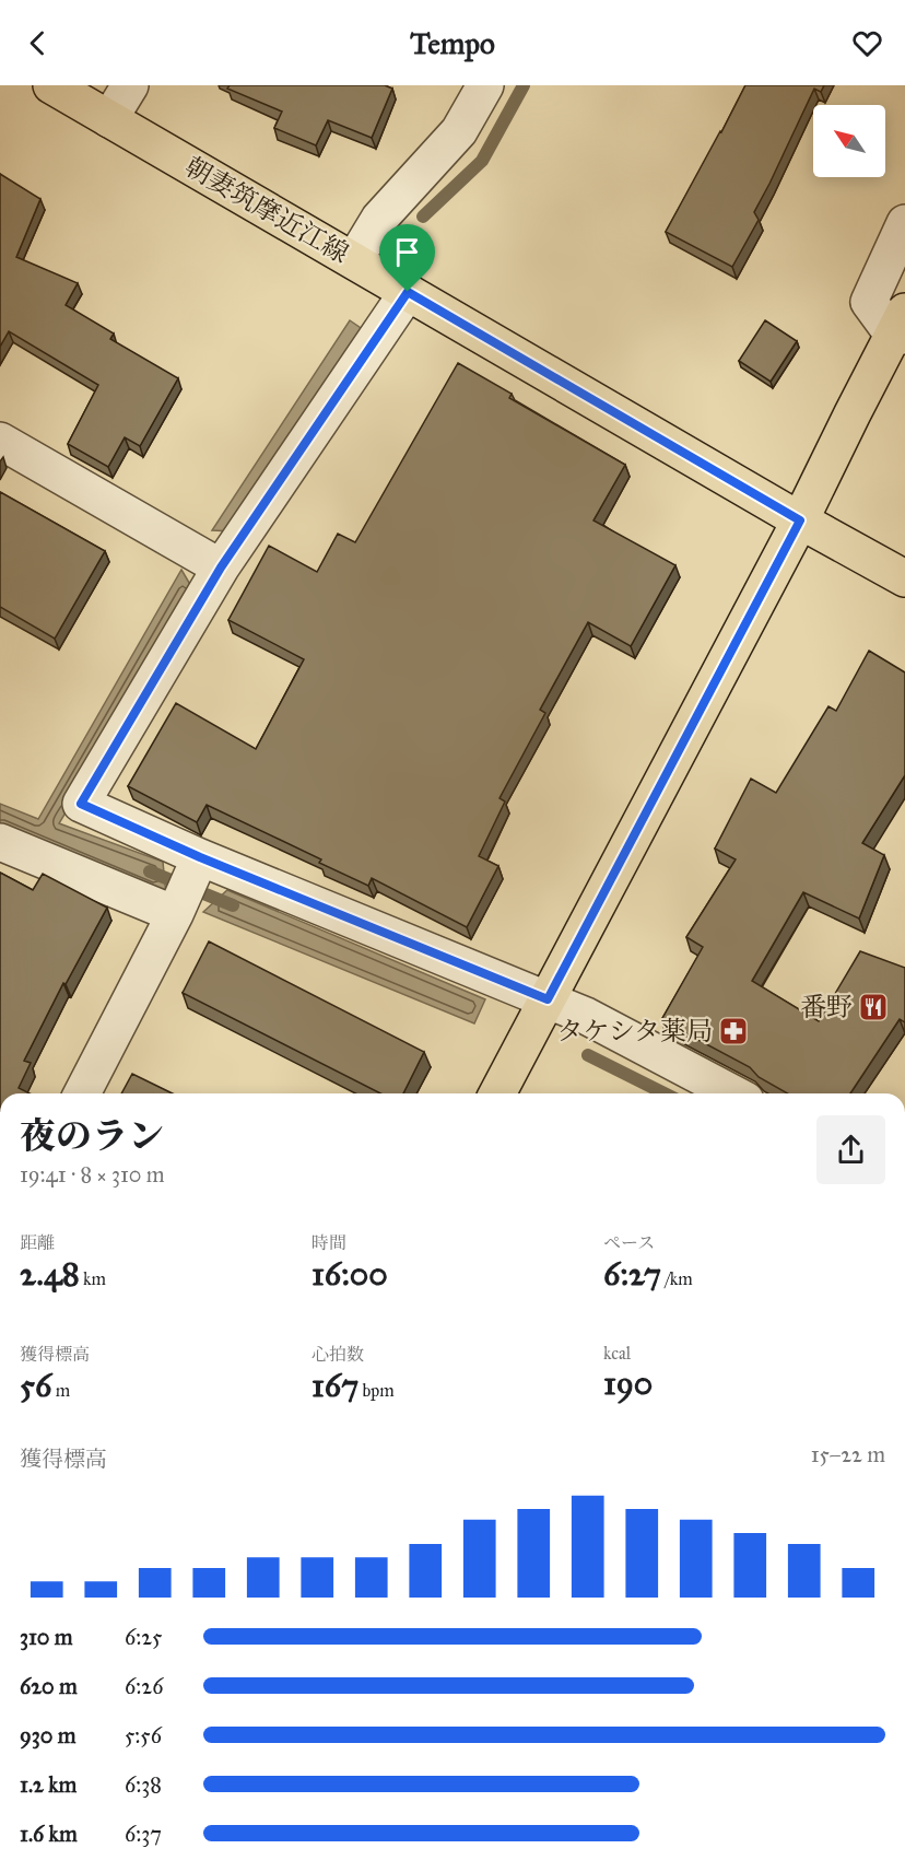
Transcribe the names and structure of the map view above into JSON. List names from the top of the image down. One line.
{"streets":{"main road":["朝妻筑摩近江線"]},"places":{"restaurant":["番野"],"pharmacy":["タケシタ薬局"]},"north":"top left","page":{"header":"Tempo","heading":["夜のラン","19:41 · 8 × 310 m"],"stats":[["距離","2.48 km"],["時間","16:00"],["ペース","6:27 /km"],["獲得標高","56 m"],["心拍数","167 bpm"],["kcal","190"]],"chart":["獲得標高","15–22 m"],"list":[{"name":"310 m","note":"6:25"},{"name":"620 m","note":"6:26"},{"name":"930 m","note":"5:56"},{"name":"1.2 km","note":"6:38"},{"name":"1.6 km","note":"6:37"}]}}
